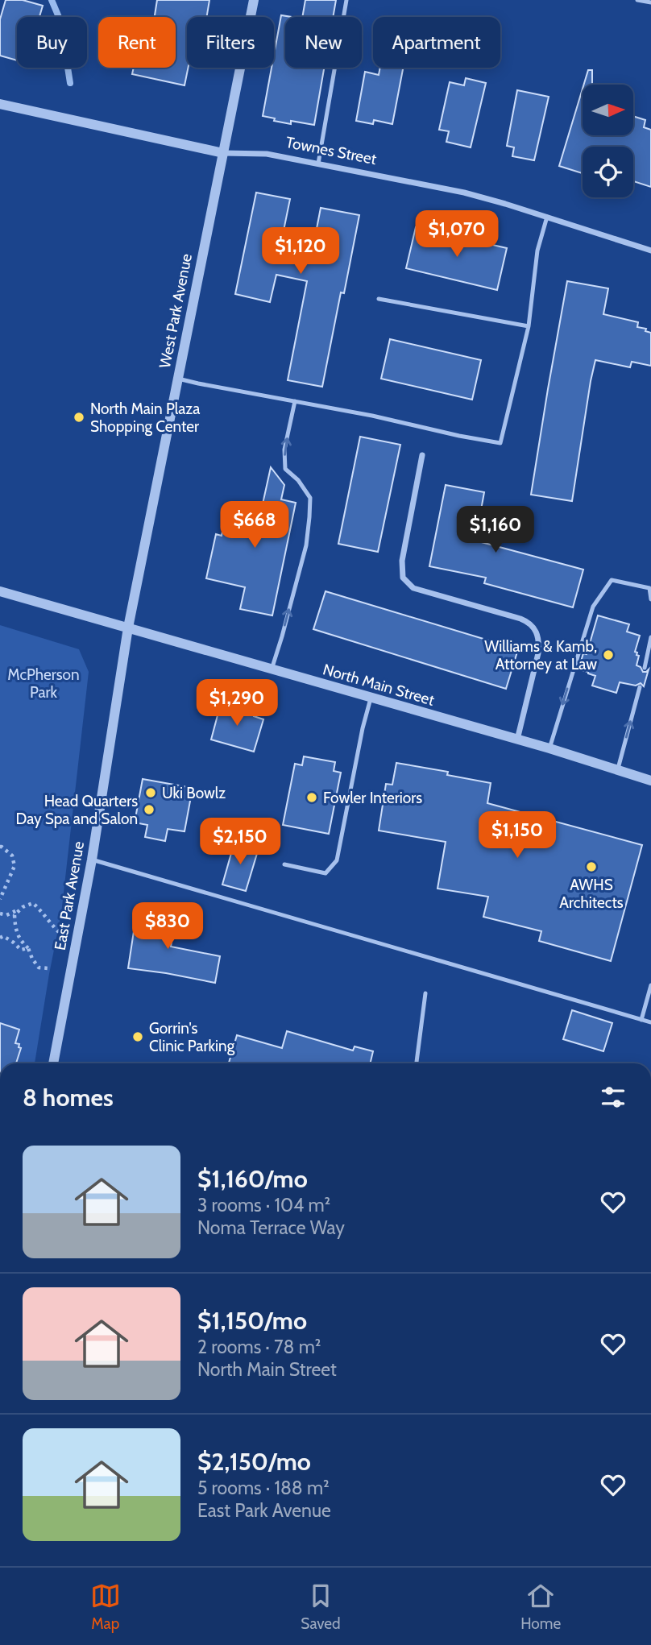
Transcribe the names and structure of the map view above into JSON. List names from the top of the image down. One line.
{"streets":{"street":["Townes Street","West Park Avenue","North Main Street","East Park Avenue"]},"crossings":[["Townes Street","West Park Avenue"],["West Park Avenue","North Main Street"],["West Park Avenue","East Park Avenue"],["North Main Street","East Park Avenue"]],"parks":["McPherson Park"],"places":["North Main Plaza Shopping Center","Williams & Kamb, Attorney at Law","Uki Bowlz","Fowler Interiors","Head Quarters Day Spa and Salon","AWHS Architects","Gorrin's Clinic Parking"],"north":"right","page":{"chip":["Buy","Rent","Filters","New","Apartment"],"price":["$1,070","$1,120","$668","$1,160","$1,290","$1,150","$2,150","$830"],"heading":"8 homes","list":[{"name":"$1,160/mo","note":"3 rooms · 104 m² · Noma Terrace Way"},{"name":"$1,150/mo","note":"2 rooms · 78 m² · North Main Street"},{"name":"$2,150/mo","note":"5 rooms · 188 m² · East Park Avenue"}],"tabs":["Map","Saved","Home"]}}
